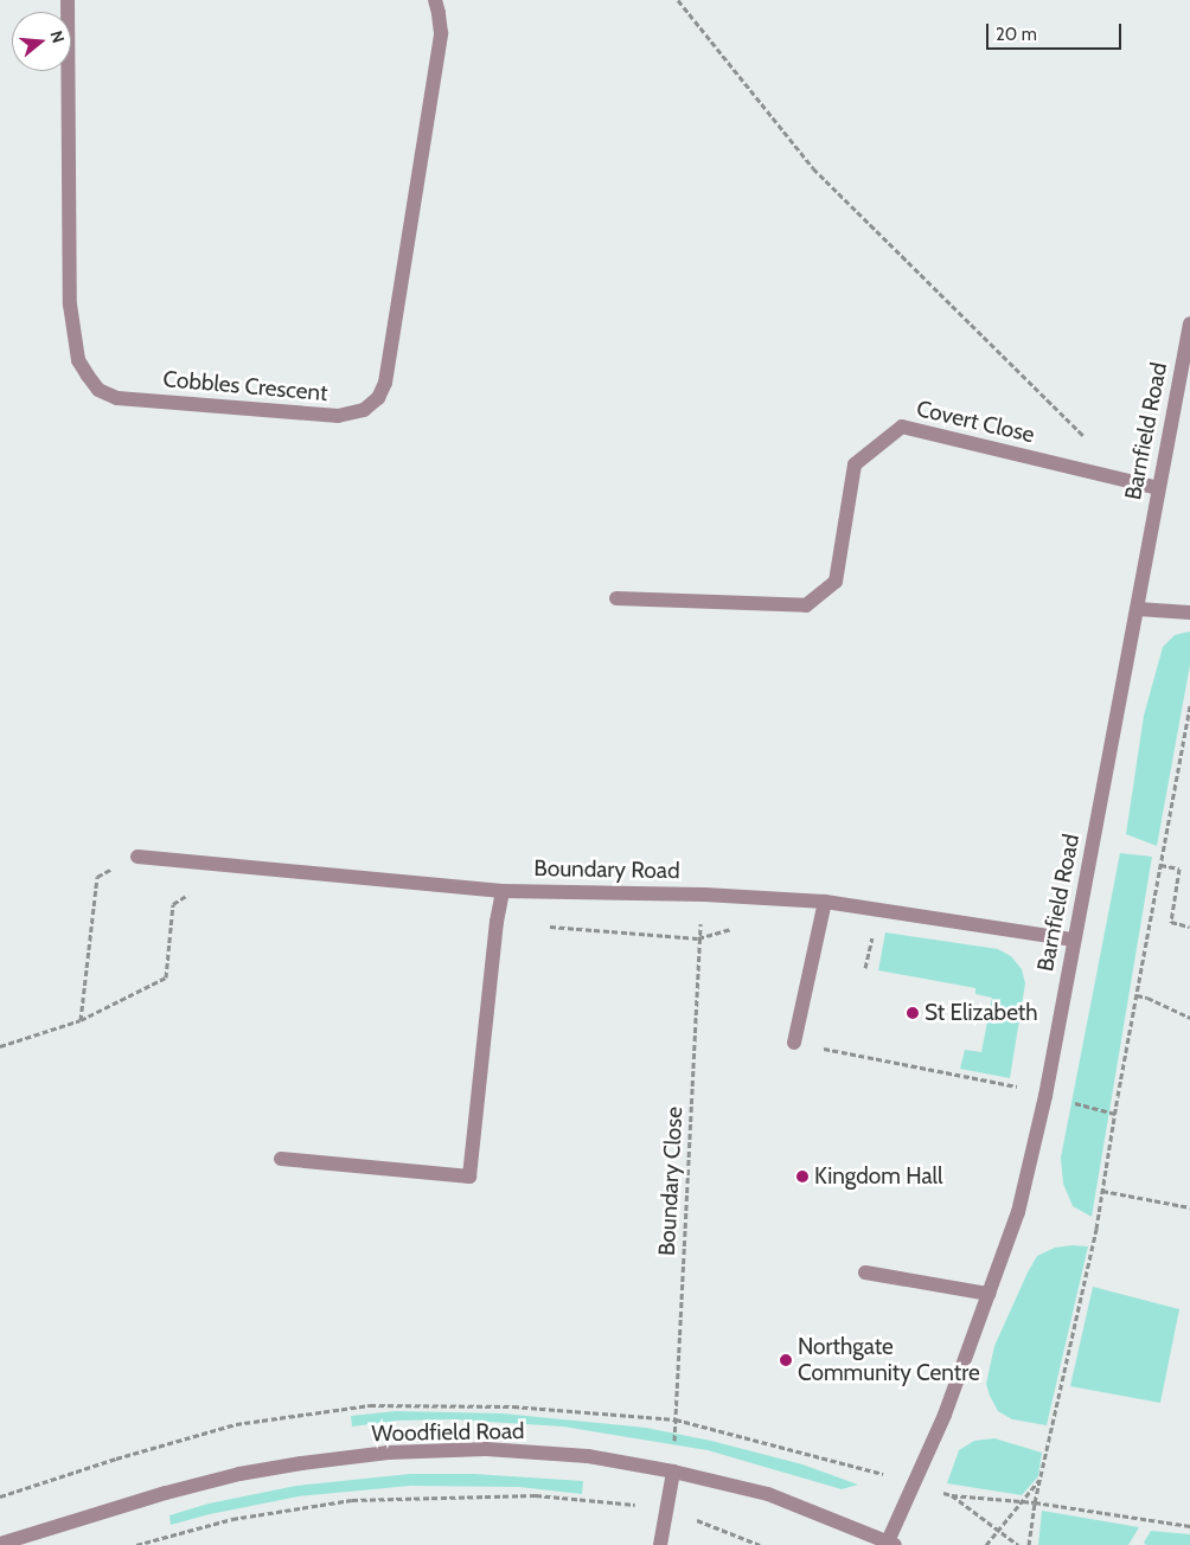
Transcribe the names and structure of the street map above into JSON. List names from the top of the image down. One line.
{"streets":{"street":["Cobbles Crescent","Covert Close","Barnfield Road","Boundary Road","Woodfield Road"],"path":["Boundary Close"]},"crossings":[["Covert Close","Barnfield Road"],["Barnfield Road","Boundary Road"],["Barnfield Road","Woodfield Road"],["Boundary Road","Boundary Close"],["Boundary Close","Woodfield Road"]],"places":["St Elizabeth","Kingdom Hall","Northgate Community Centre"],"scale_bar":"20 m","north":"right"}
